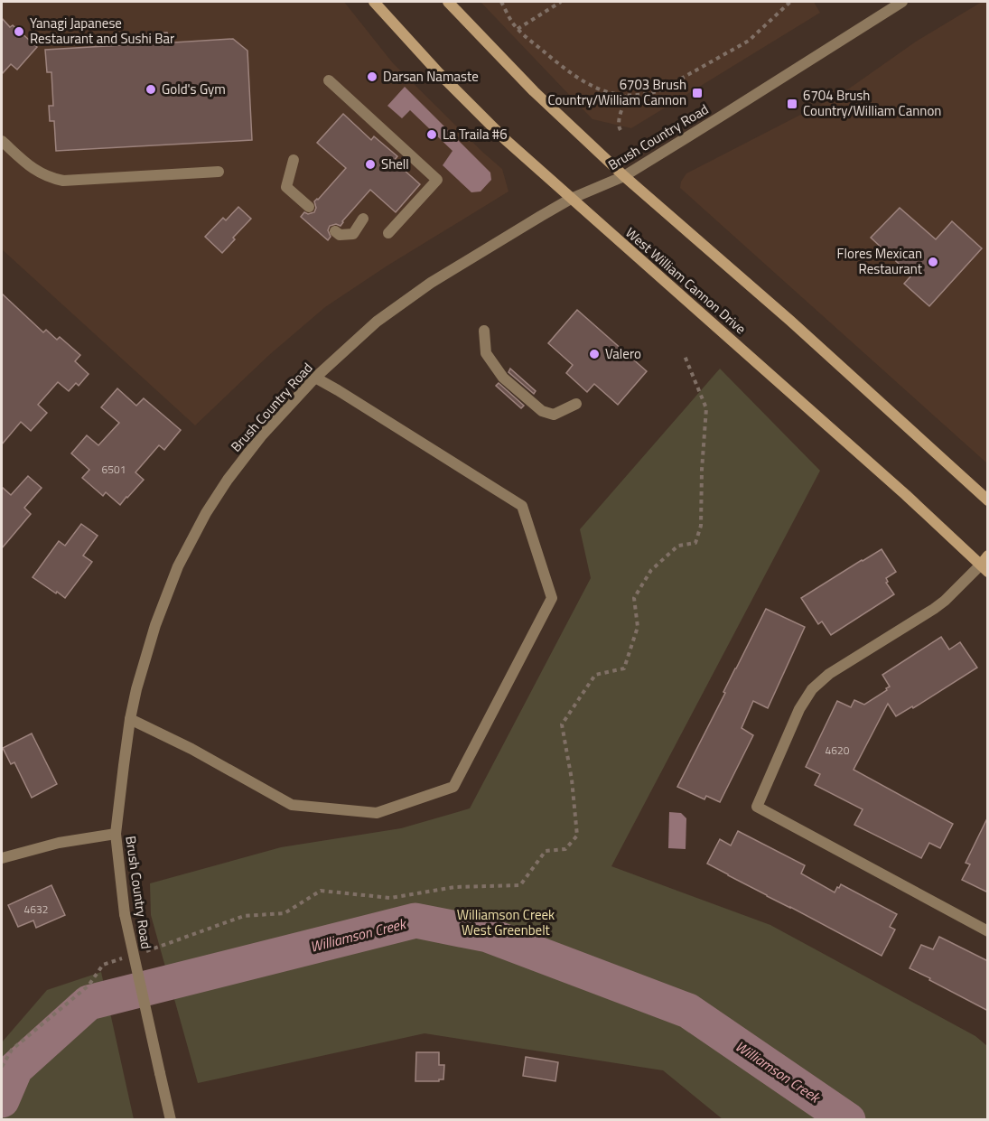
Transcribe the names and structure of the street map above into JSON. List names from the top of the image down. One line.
{"streets":{"main road":["West William Cannon Drive"],"street":["Brush Country Road"]},"crossings":[["Brush Country Road","West William Cannon Drive"]],"water":["Williamson Creek"],"parks":["Williamson Creek West Greenbelt"],"places":{"other":["Yanagi Japanese Restaurant and Sushi Bar","Darsan Namaste","Gold's Gym","La Traila #6","Shell","Flores Mexican Restaurant","Valero"],"transit":["6703 Brush Country/William Cannon","6704 Brush Country/William Cannon"]},"house_numbers":["6501","4620","4632"]}
